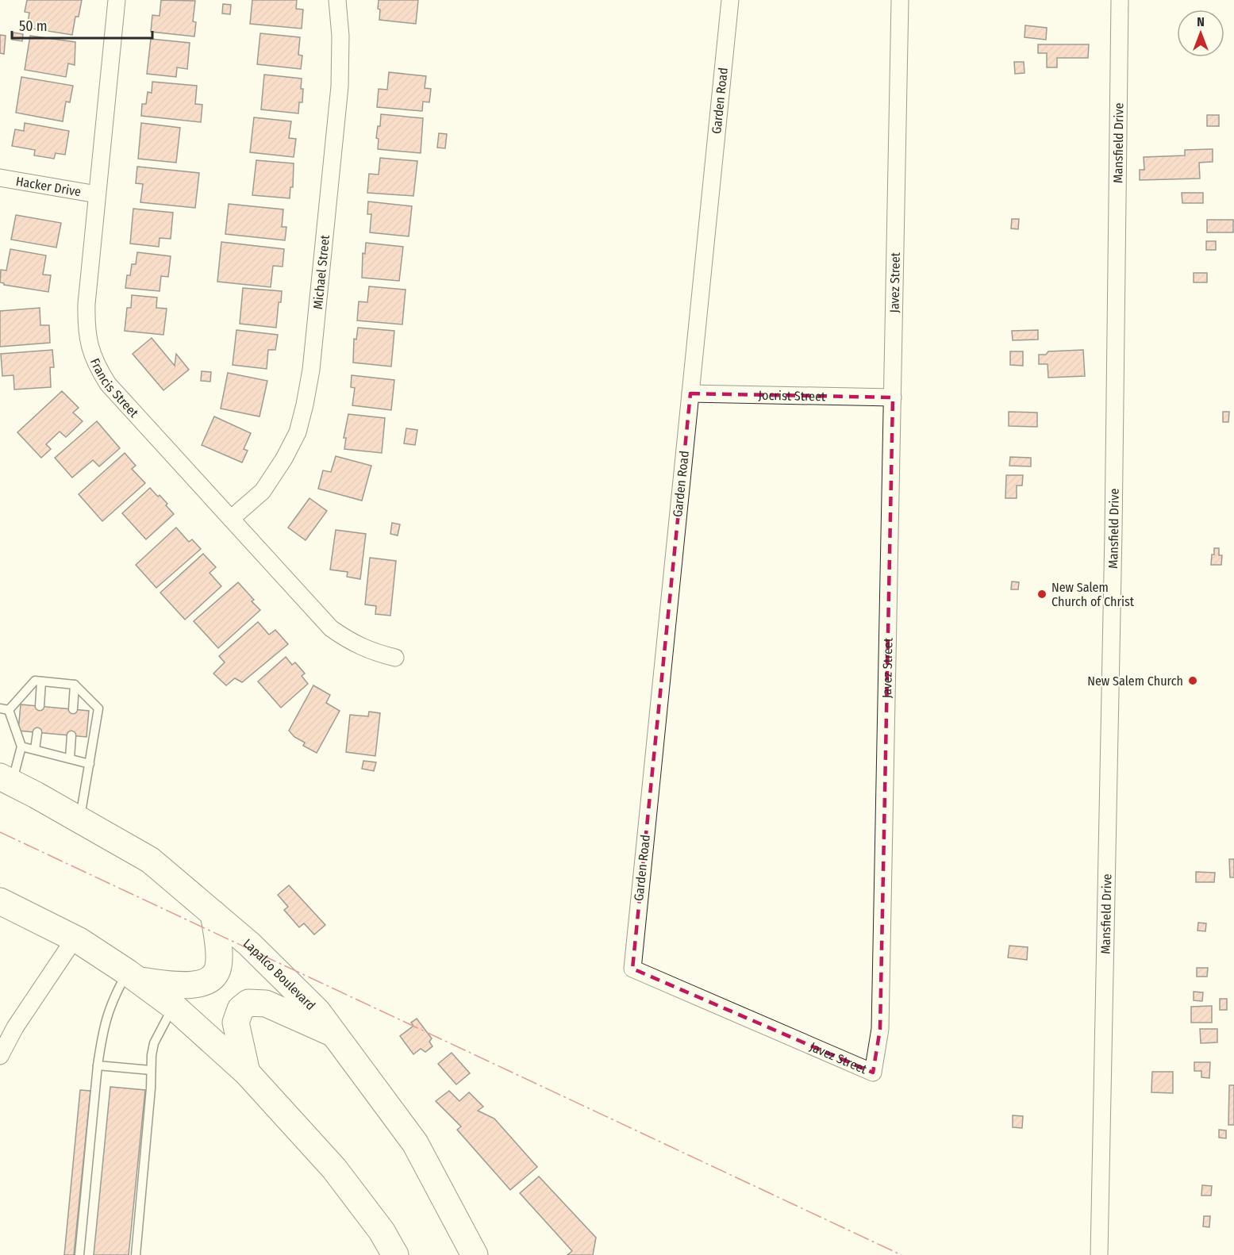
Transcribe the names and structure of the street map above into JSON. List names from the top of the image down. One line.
{"streets":{"main road":["Lapalco Boulevard"],"street":["Garden Road","Mansfield Drive","Hacker Drive","Michael Street","Javez Street","Francis Street","Jocrist Street"]},"crossings":[["Garden Road","Javez Street"],["Garden Road","Jocrist Street"],["Hacker Drive","Francis Street"],["Michael Street","Francis Street"],["Javez Street","Jocrist Street"]],"places":["New Salem Church of Christ","New Salem Church"],"scale_bar":"50 m","north":"top"}
